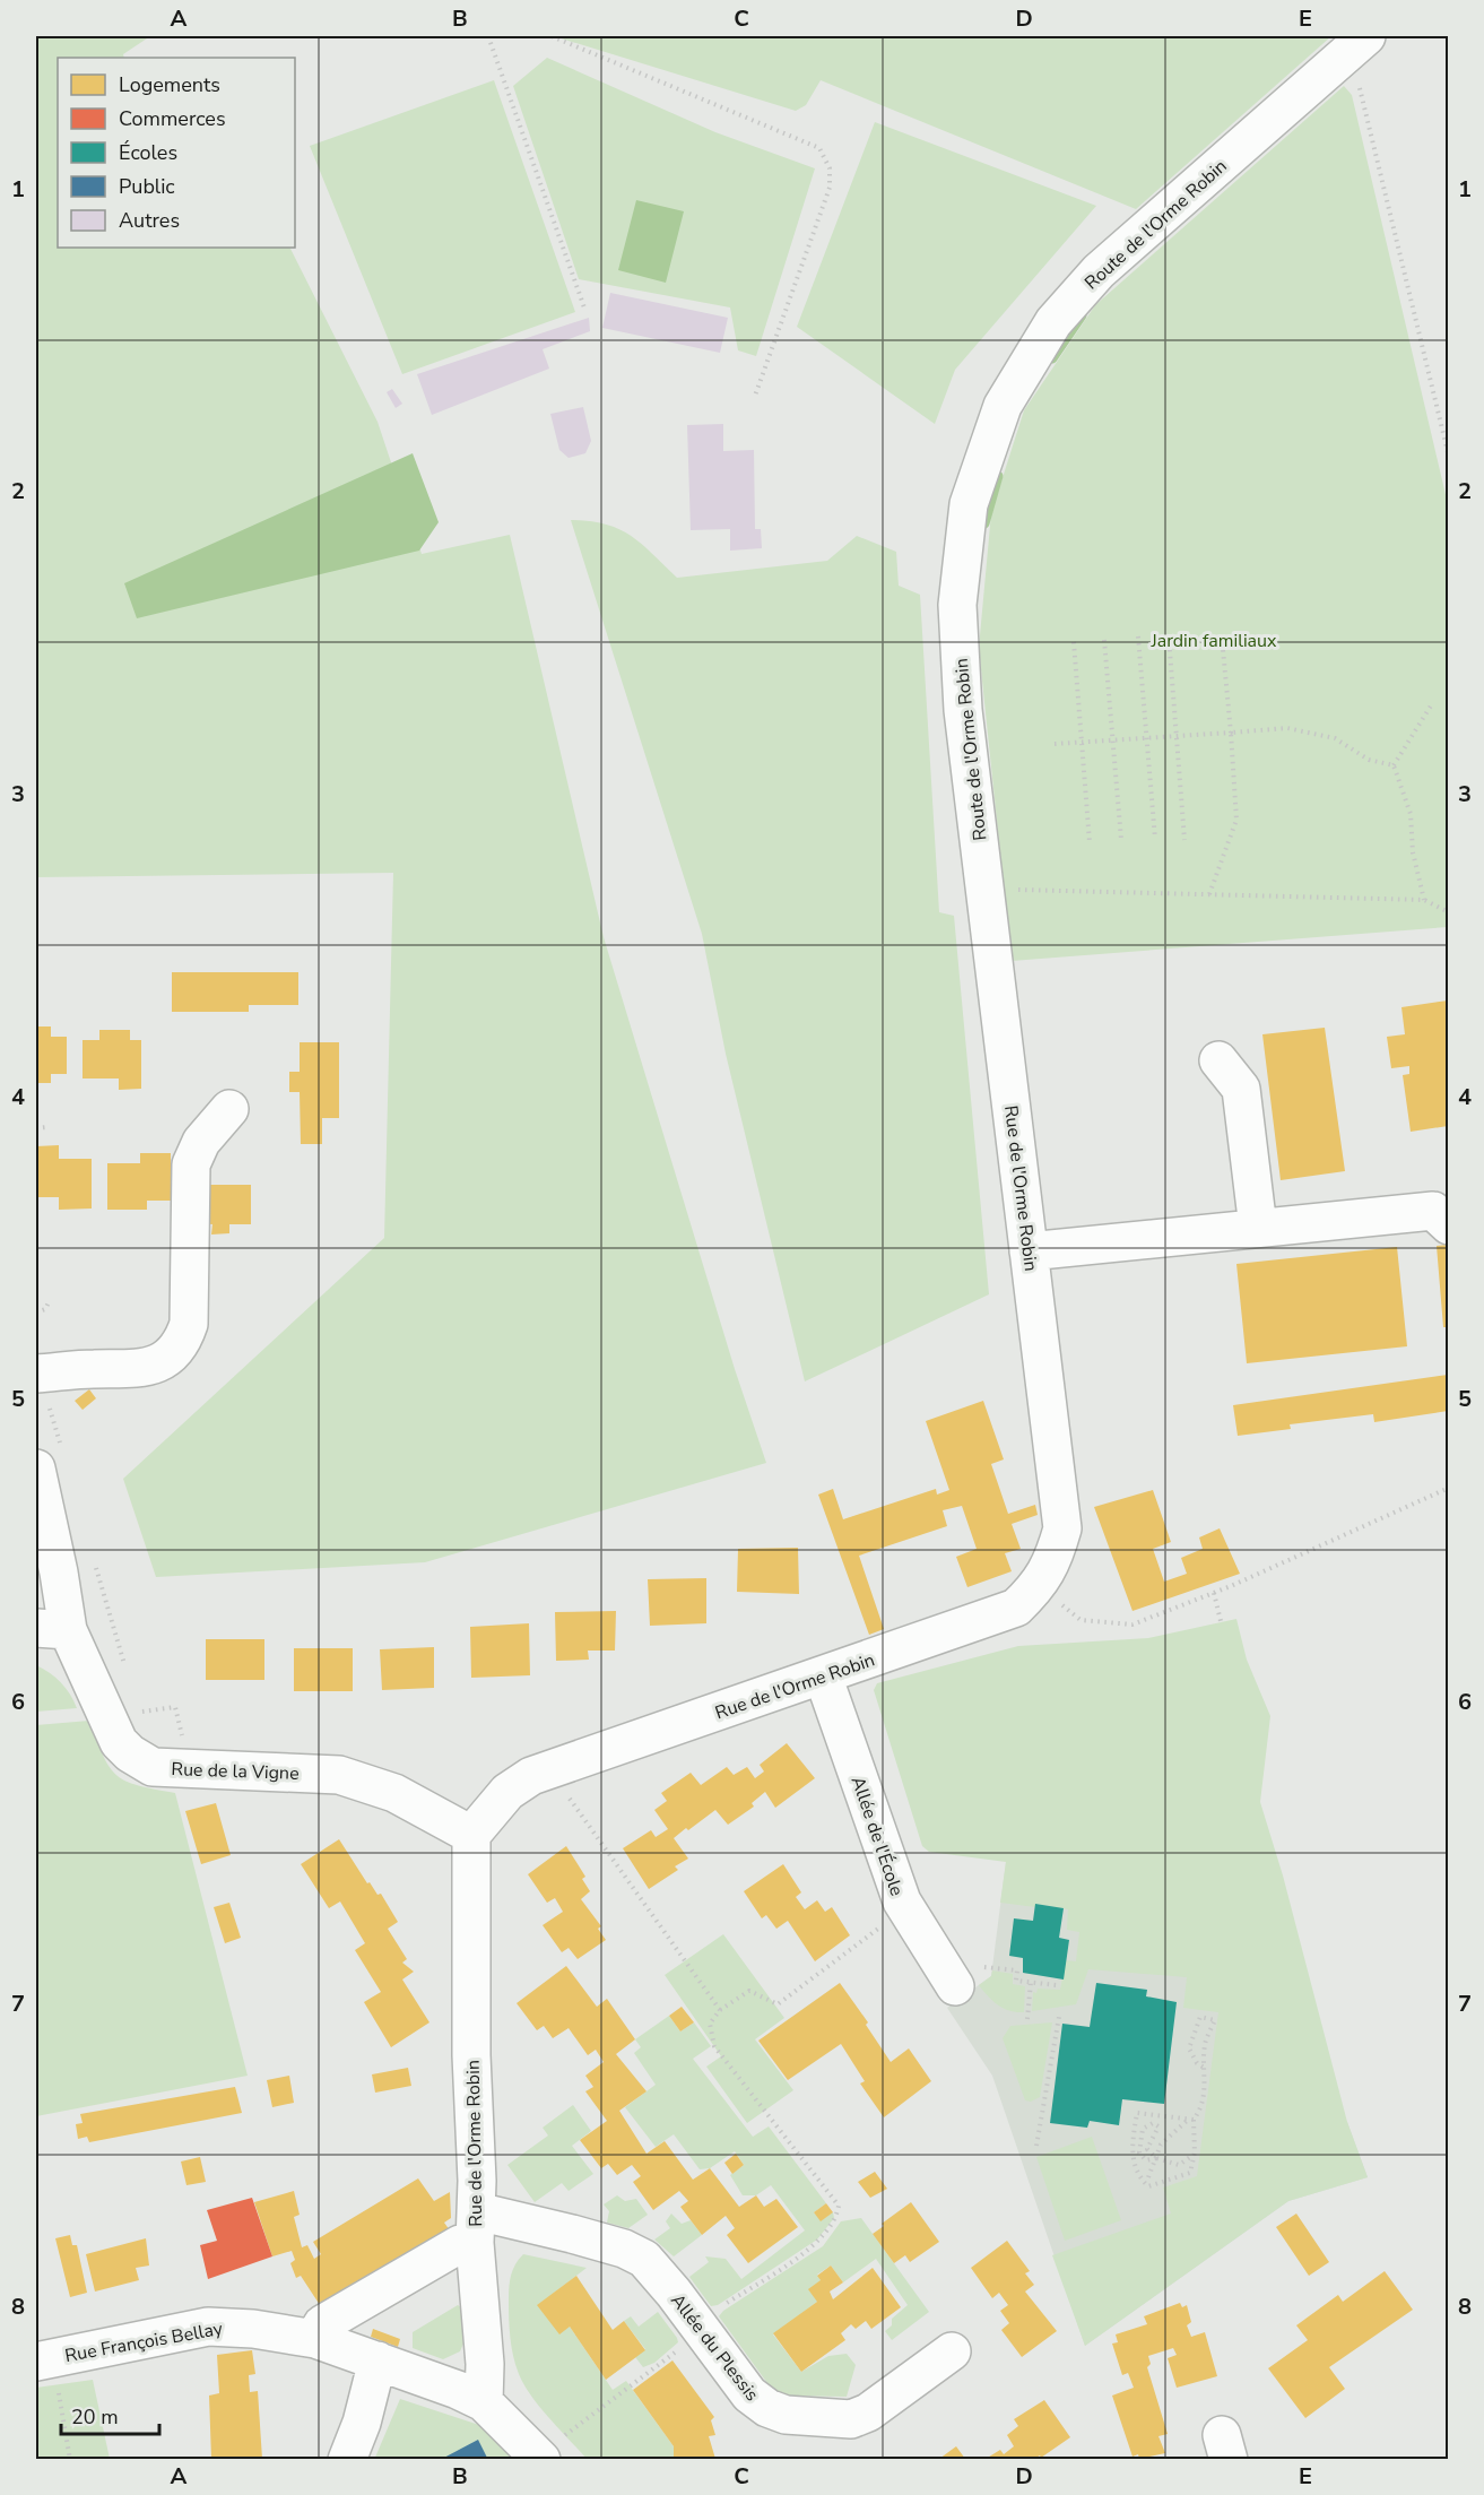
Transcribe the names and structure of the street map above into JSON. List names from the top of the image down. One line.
{"streets":{"street":["Route de l'Orme Robin","Rue de l'Orme Robin","Rue de la Vigne","Allée de l'École","Rue François Bellay","Allée du Plessis"]},"crossings":[["Route de l'Orme Robin","Rue de l'Orme Robin"],["Rue de l'Orme Robin","Rue de la Vigne"],["Rue de l'Orme Robin","Allée de l'École"],["Rue de l'Orme Robin","Rue François Bellay"],["Rue de l'Orme Robin","Allée du Plessis"]],"parks":["Jardin familiaux"],"legend":["Logements","Commerces","Écoles","Public","Autres"],"scale_bar":"20 m","grid":{"columns":["A","B","C","D","E"],"rows":["1","2","3","4","5","6","7","8"]}}
